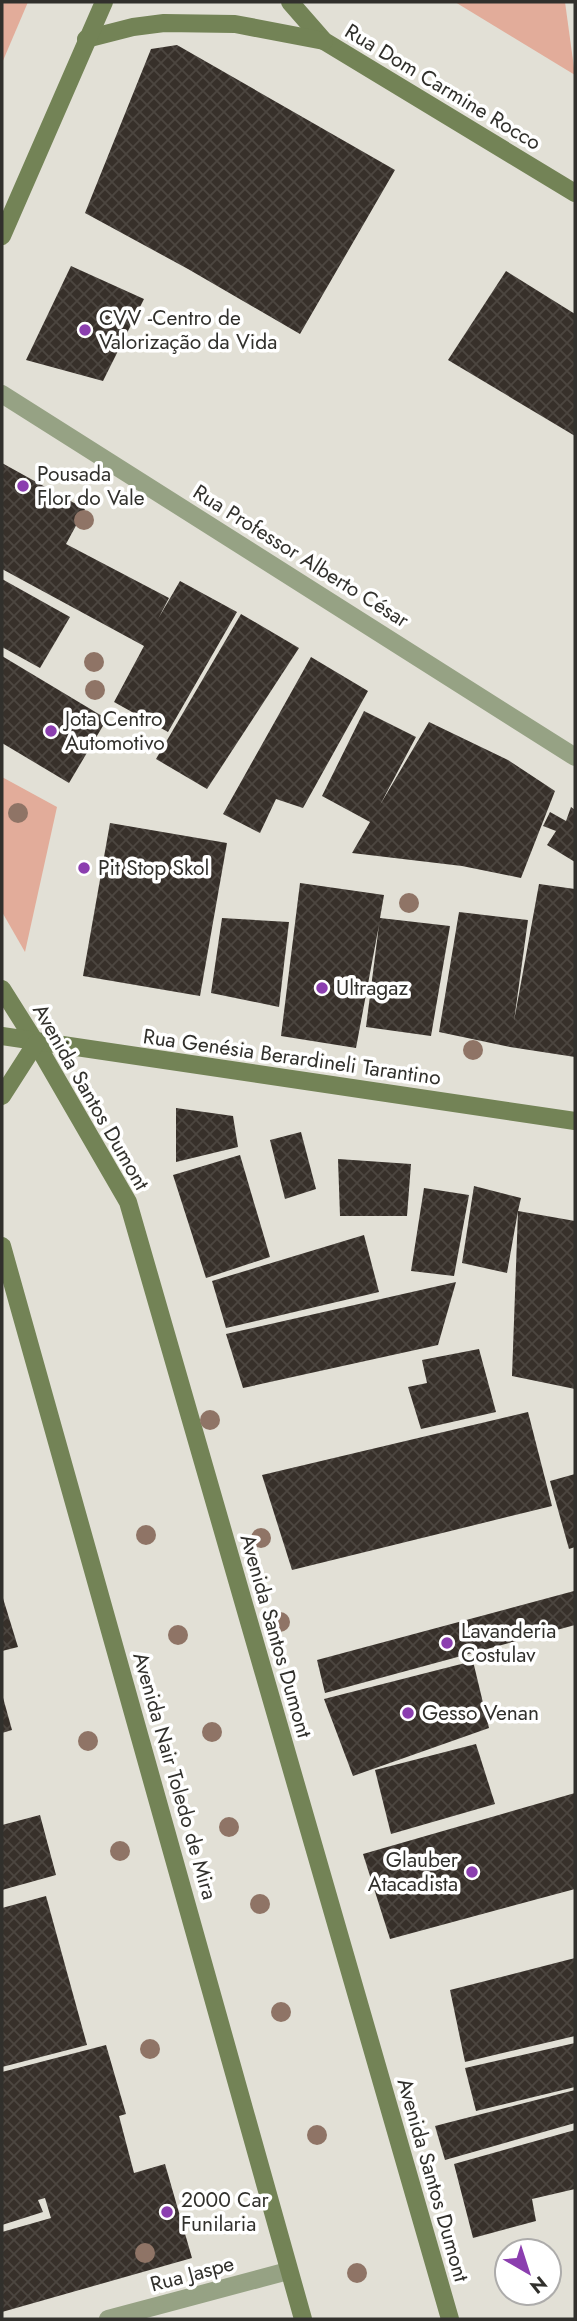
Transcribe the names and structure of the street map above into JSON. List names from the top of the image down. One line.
{"streets":{"main road":["Rua Dom Carmine Rocco","Rua Genésia Berardineli Tarantino","Avenida Santos Dumont","Avenida Nair Toledo de Mira"],"street":["Rua Professor Alberto César","Rua Jaspe"]},"crossings":[["Rua Genésia Berardineli Tarantino","Avenida Santos Dumont"],["Avenida Nair Toledo de Mira","Rua Jaspe"]],"places":["CVV -Centro de Valorização da Vida","Pousada Flor do Vale","Jota Centro Automotivo","Pit Stop Skol","Ultragaz","Lavanderia Costulav","Gesso Venan","Glauber Atacadista","2000 Car Funilaria"],"north":"bottom right"}
